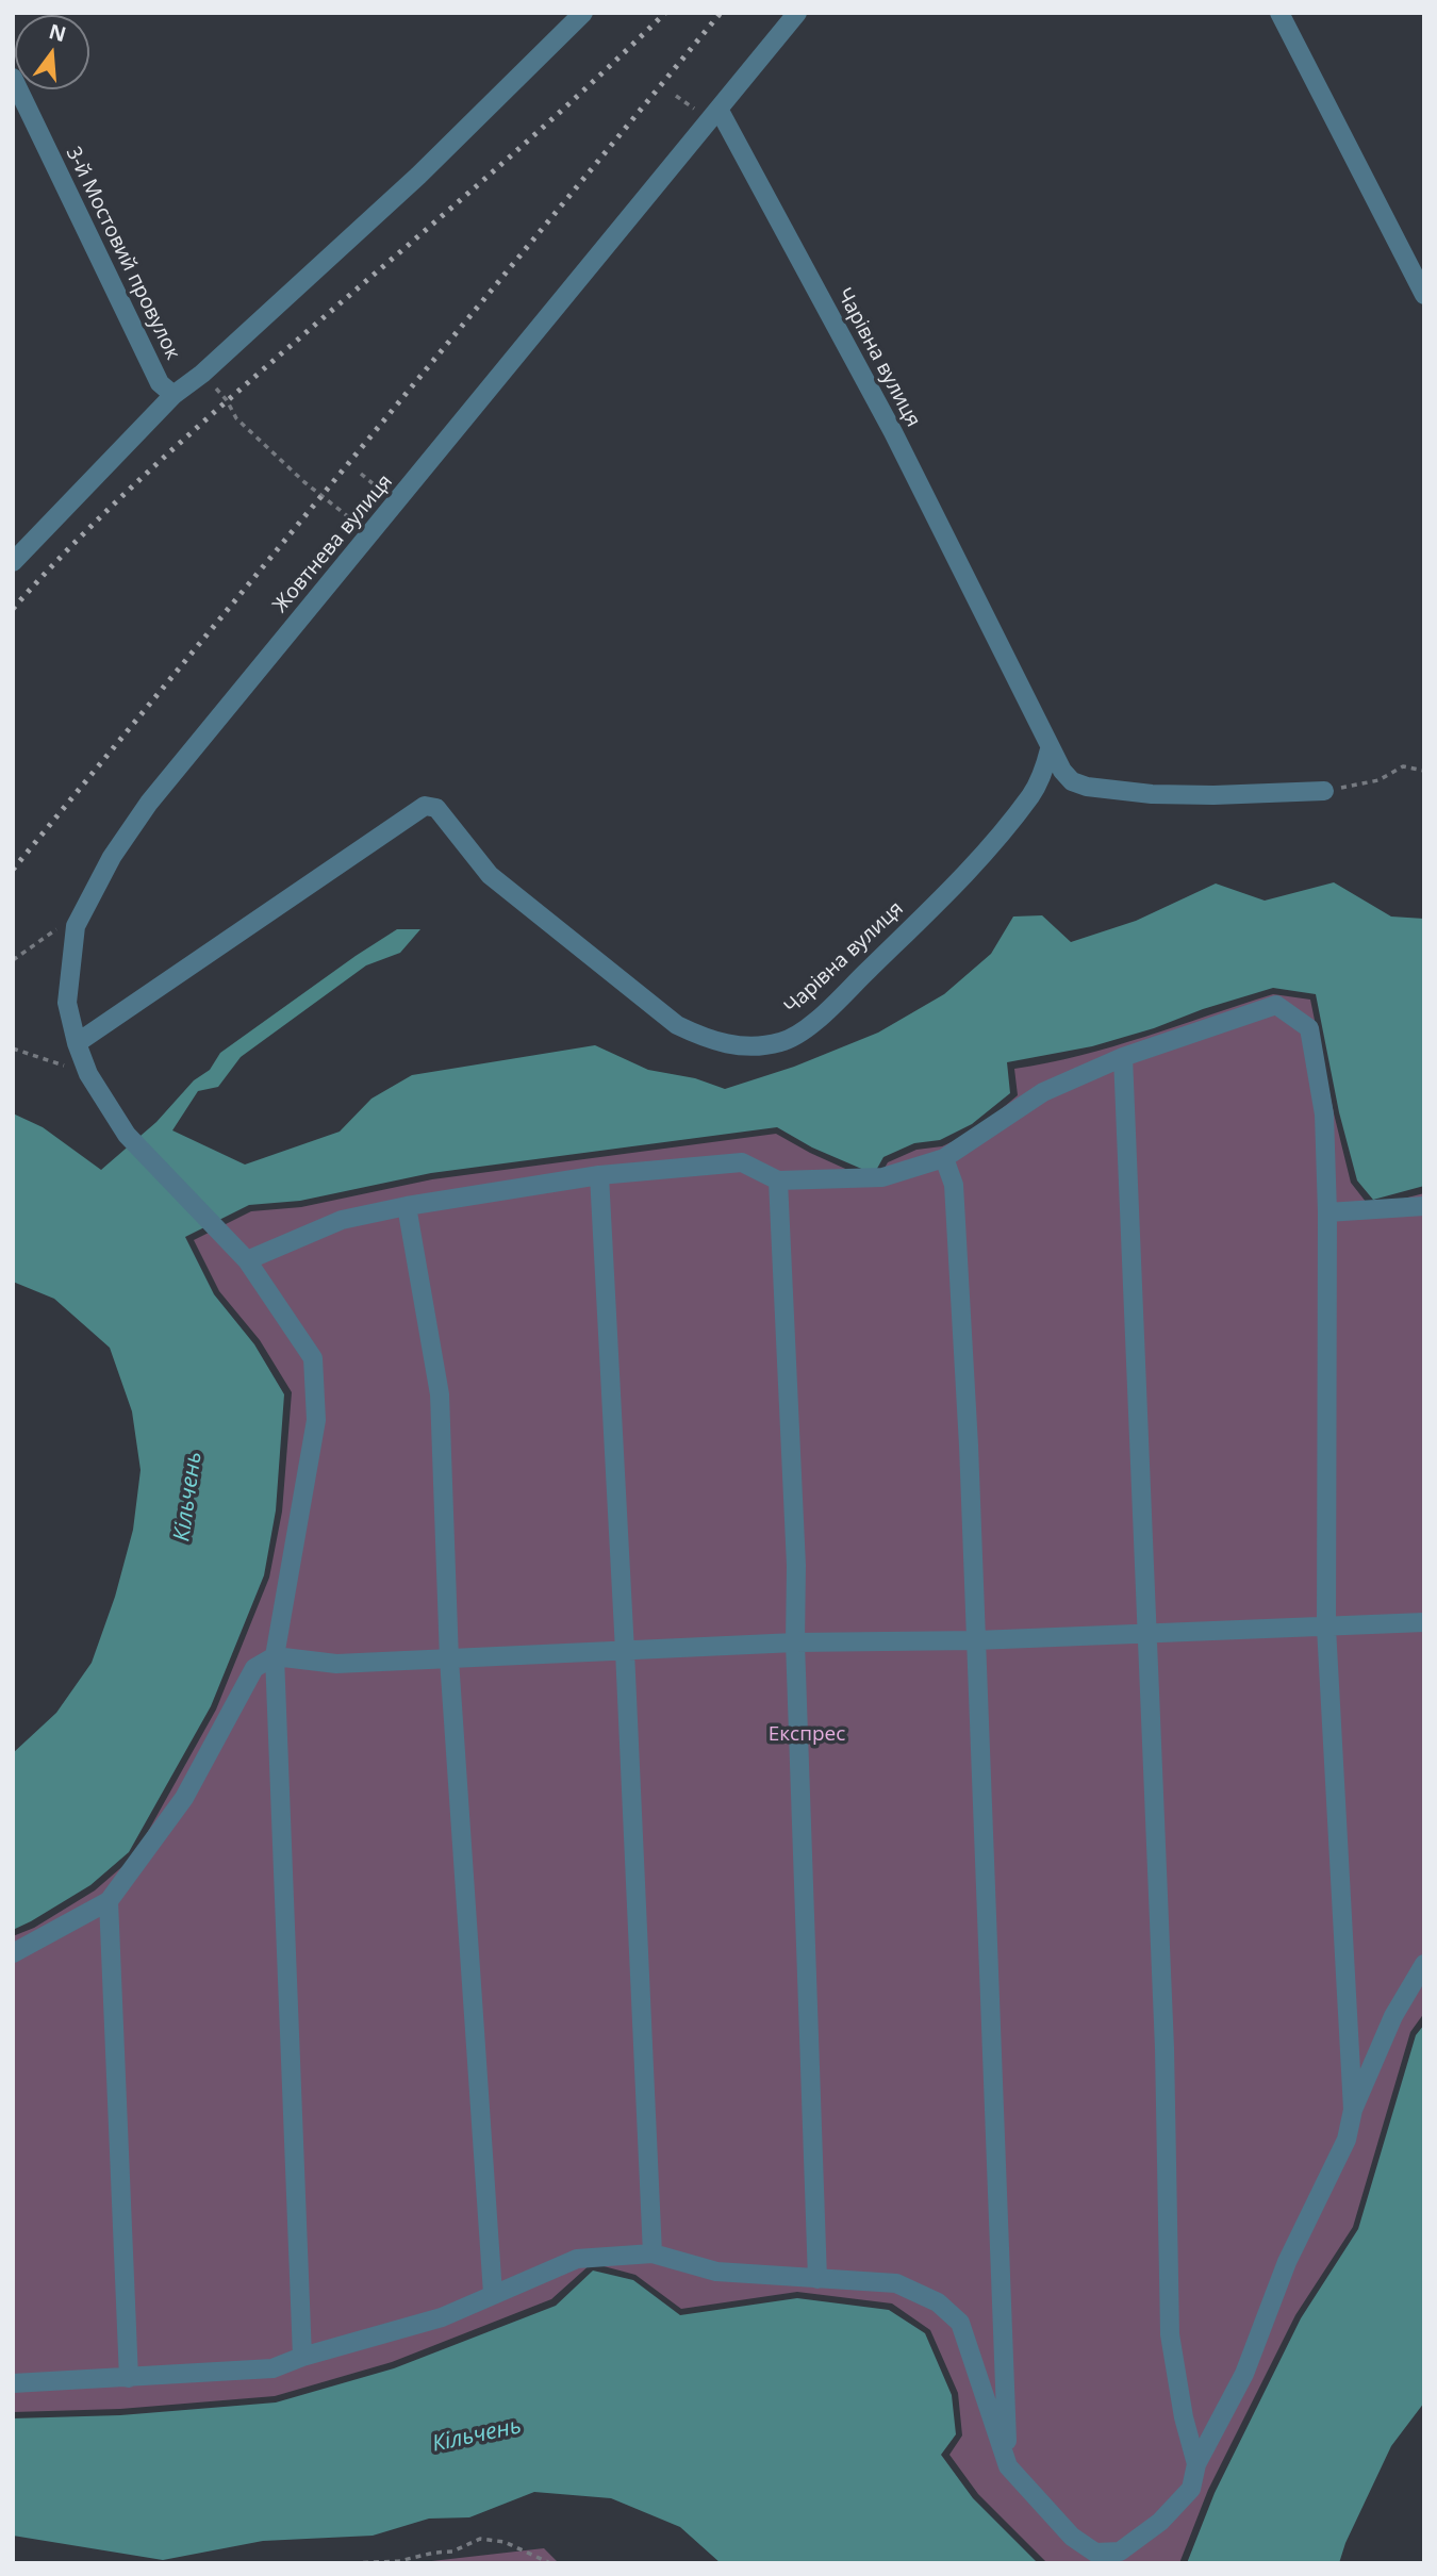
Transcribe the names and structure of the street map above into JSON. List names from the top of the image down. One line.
{"streets":{"street":["3-й Мостовий провулок","Чарівна вулиця","Жовтнева вулиця"]},"crossings":[["Чарівна вулиця","Жовтнева вулиця"]],"water":["Кільчень"],"parks":["Експрес"],"north":"top"}
